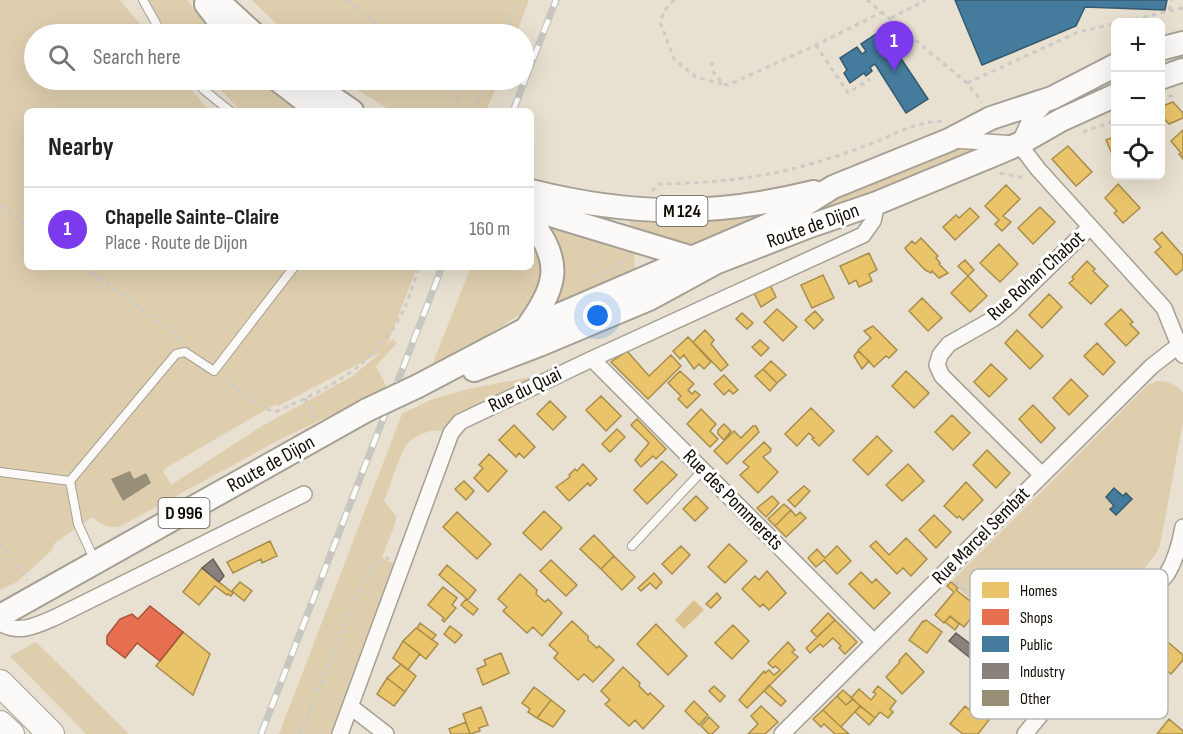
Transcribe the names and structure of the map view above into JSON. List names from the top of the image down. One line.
{"streets":{"main road":["M 124","Route de Dijon","D 996"],"street":["Rue Rohan Chabot","Rue du Quai","Rue des Pommerets","Rue Marcel Sembat"]},"crossings":[["M 124","Route de Dijon"],["Route de Dijon","Rue du Quai"],["Rue Rohan Chabot","Rue Marcel Sembat"],["Rue du Quai","Rue des Pommerets"],["Rue des Pommerets","Rue Marcel Sembat"]],"legend":["Homes","Shops","Public","Industry","Other"],"page":{"map_buttons":["+","−"],"pins":"1","search":"Search here","heading":"Nearby","list":[{"mark":"1","name":"Chapelle Sainte-Claire","note":"Place · Route de Dijon","value":"160 m"}]}}
